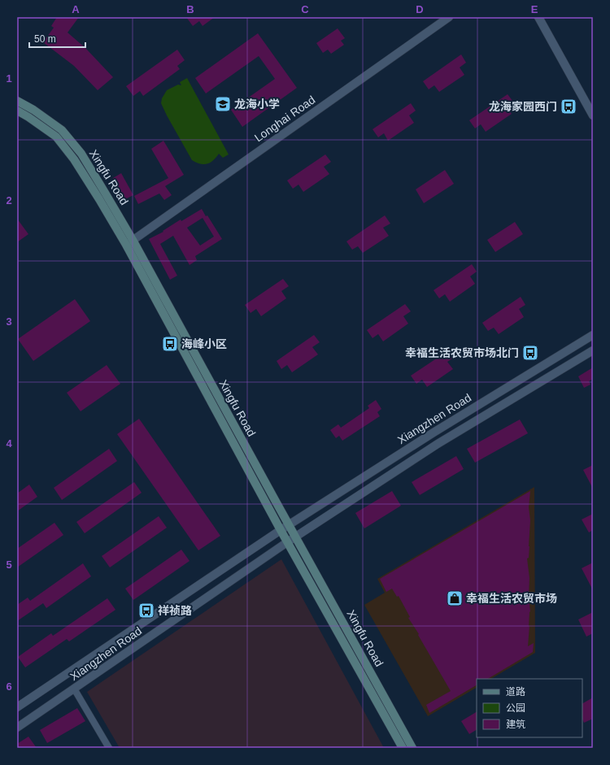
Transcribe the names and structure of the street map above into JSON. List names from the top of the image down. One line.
{"streets":{"main road":["Xingfu Road"],"street":["Longhai Road","Xiangzhen Road"]},"crossings":[["Longhai Road","Xingfu Road"],["Xingfu Road","Xiangzhen Road"]],"places":{"school or university":["龙海小学"],"bus stop":["龙海家园西门","海峰小区","幸福生活农贸市场北门","祥祯路"],"shop":["幸福生活农贸市场"]},"legend":["道路","公园","建筑"],"scale_bar":"50 m","grid":{"columns":["A","B","C","D","E"],"rows":["1","2","3","4","5","6"]}}
